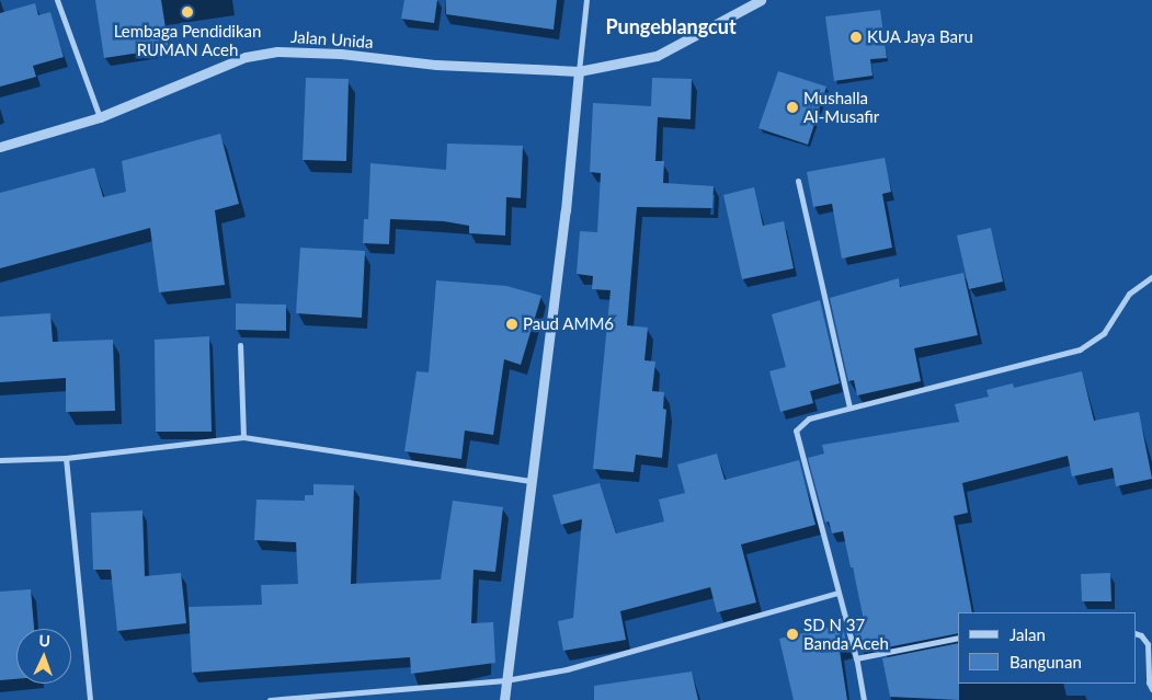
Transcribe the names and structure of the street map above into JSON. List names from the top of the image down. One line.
{"streets":{"street":["Jalan Unida"]},"districts":["Pungeblangcut"],"places":["Lembaga Pendidikan RUMAN Aceh","KUA Jaya Baru","Mushalla Al-Musafir","Paud AMM6","SD N 37 Banda Aceh"],"legend":["Jalan","Bangunan"],"north":"top"}
